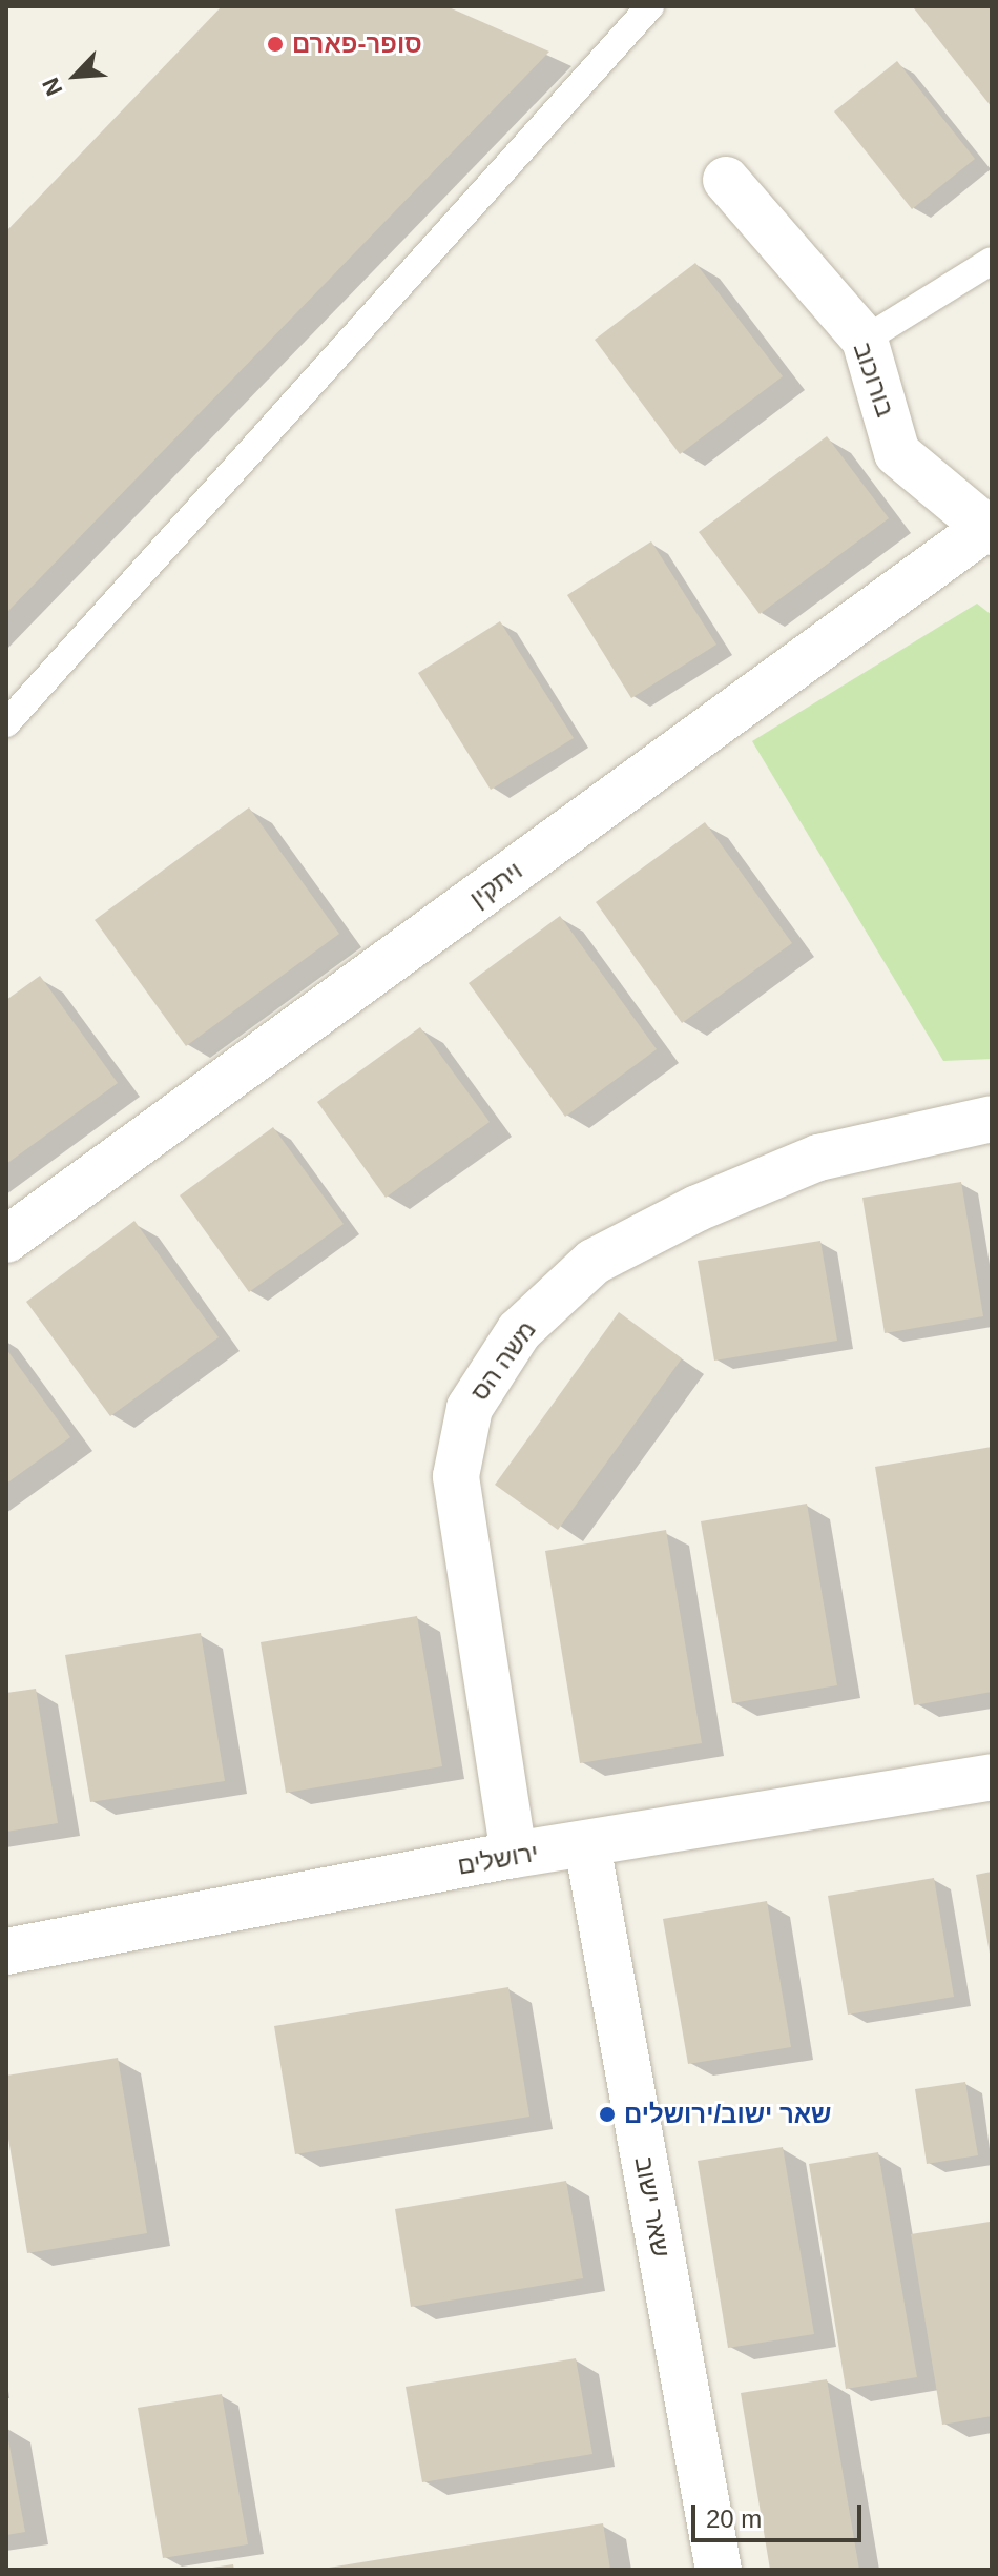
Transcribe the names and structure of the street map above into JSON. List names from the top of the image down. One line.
{"streets":{"street":["בורוכוב","ויתקין","משה הס","ירושלים","שאר ישוב"]},"crossings":[["בורוכוב","ויתקין"],["משה הס","ירושלים"],["ירושלים","שאר ישוב"]],"places":["סופר-פארם","שאר ישוב/ירושלים"],"scale_bar":"20 m","north":"bottom left"}
